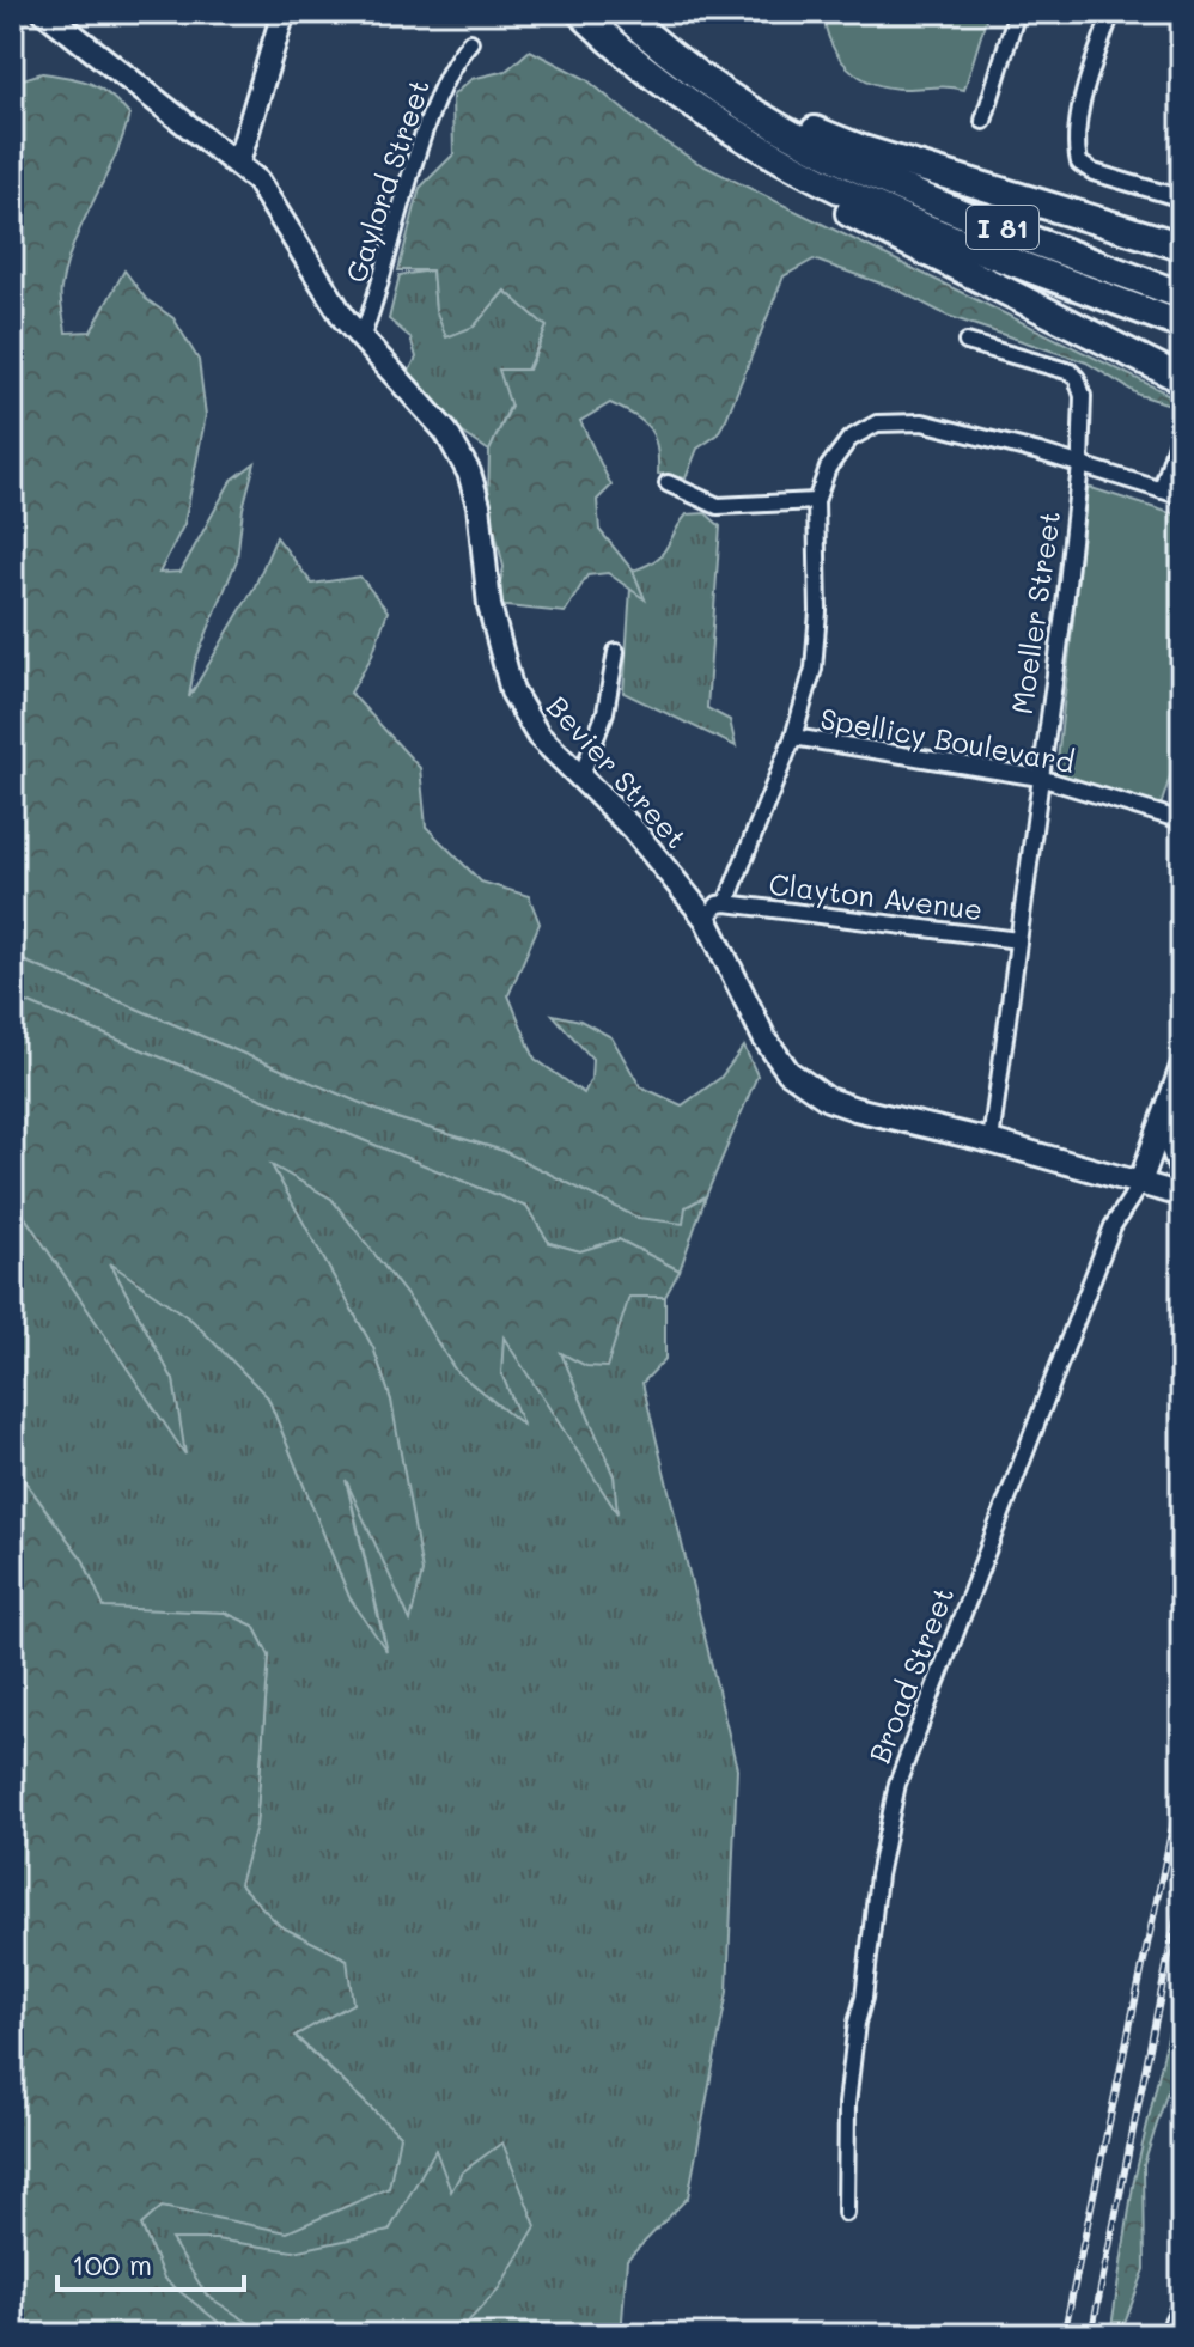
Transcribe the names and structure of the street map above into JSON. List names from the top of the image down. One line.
{"streets":{"highway":["I 81"],"street":["Gaylord Street","Moeller Street","Spellicy Boulevard","Bevier Street","Clayton Avenue","Broad Street"]},"crossings":[["Gaylord Street","Bevier Street"],["Moeller Street","Spellicy Boulevard"],["Moeller Street","Bevier Street"],["Moeller Street","Clayton Avenue"],["Bevier Street","Broad Street"]],"scale_bar":"100 m"}
